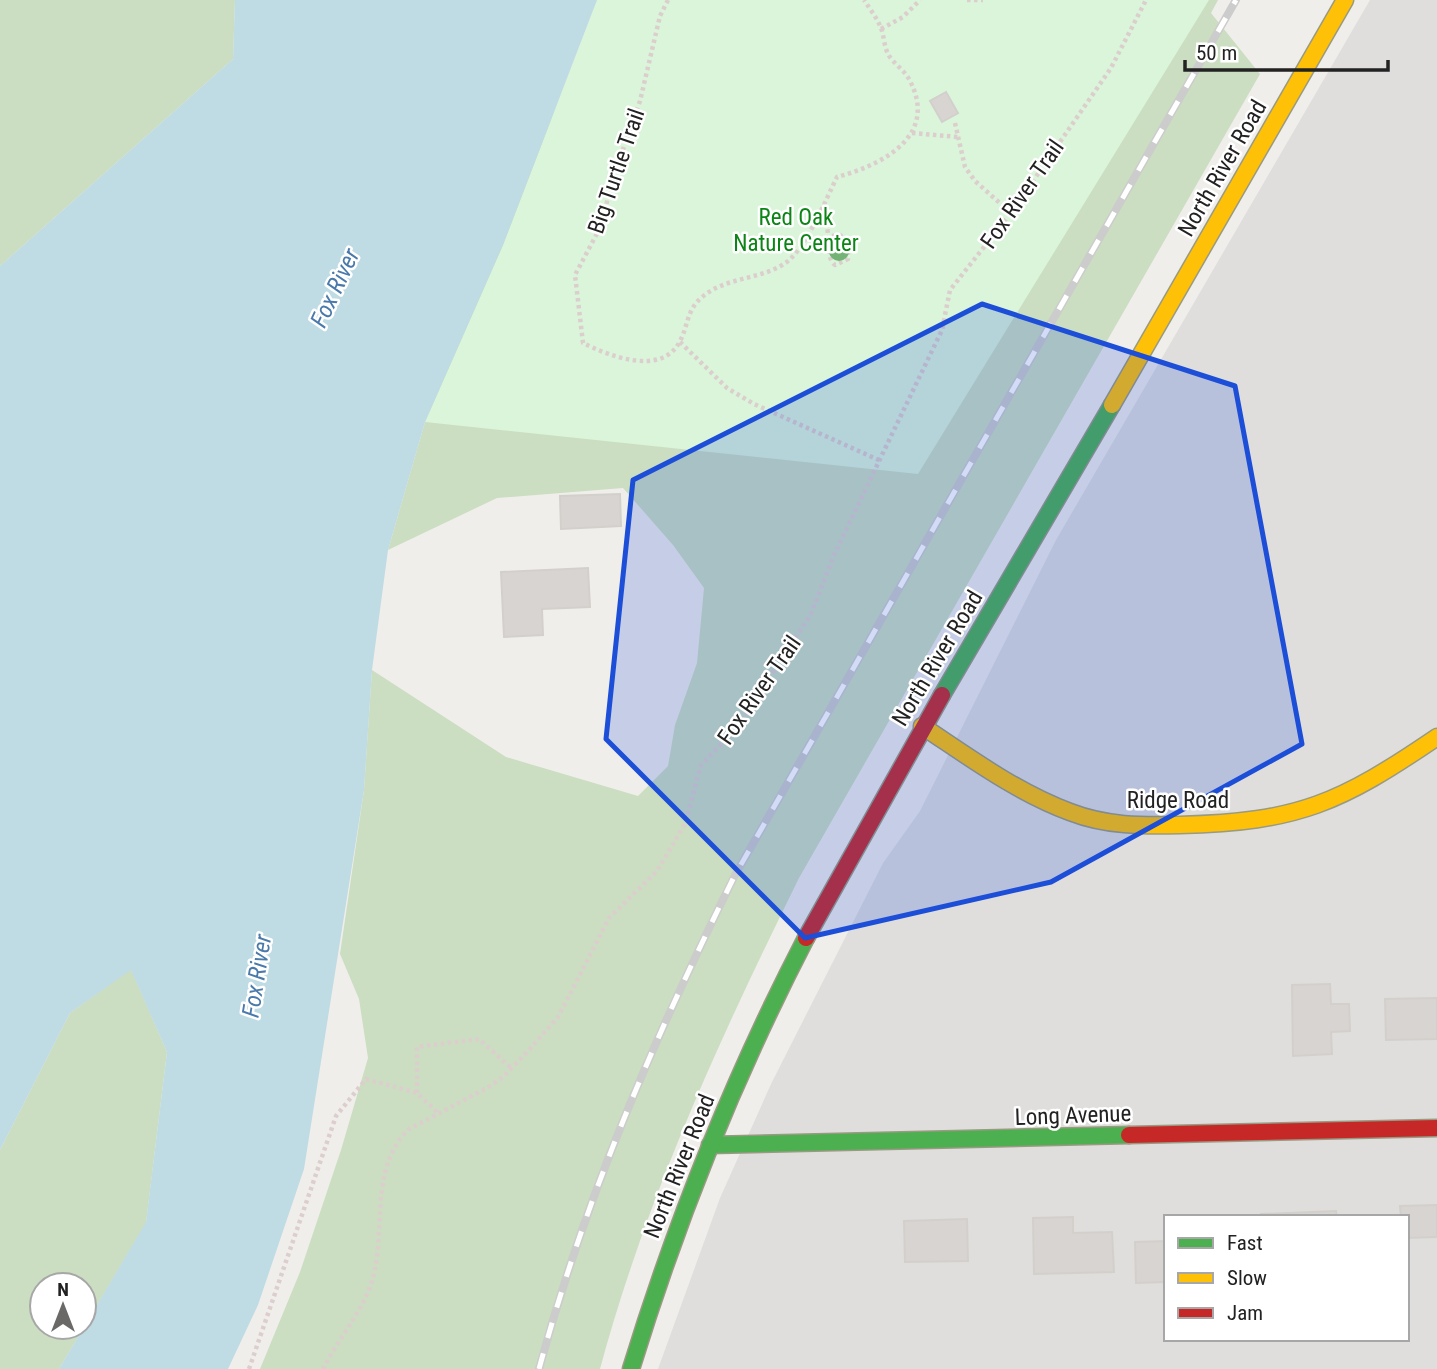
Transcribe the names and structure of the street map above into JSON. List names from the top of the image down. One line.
{"streets":{"main road":["North River Road","Ridge Road","Long Avenue"],"path":["Big Turtle Trail","Fox River Trail"]},"crossings":[["North River Road","Ridge Road"],["North River Road","Long Avenue"]],"water":["Fox River"],"parks":["Red Oak Nature Center"],"legend":["Fast","Slow","Jam"],"scale_bar":"50 m","north":"top"}
